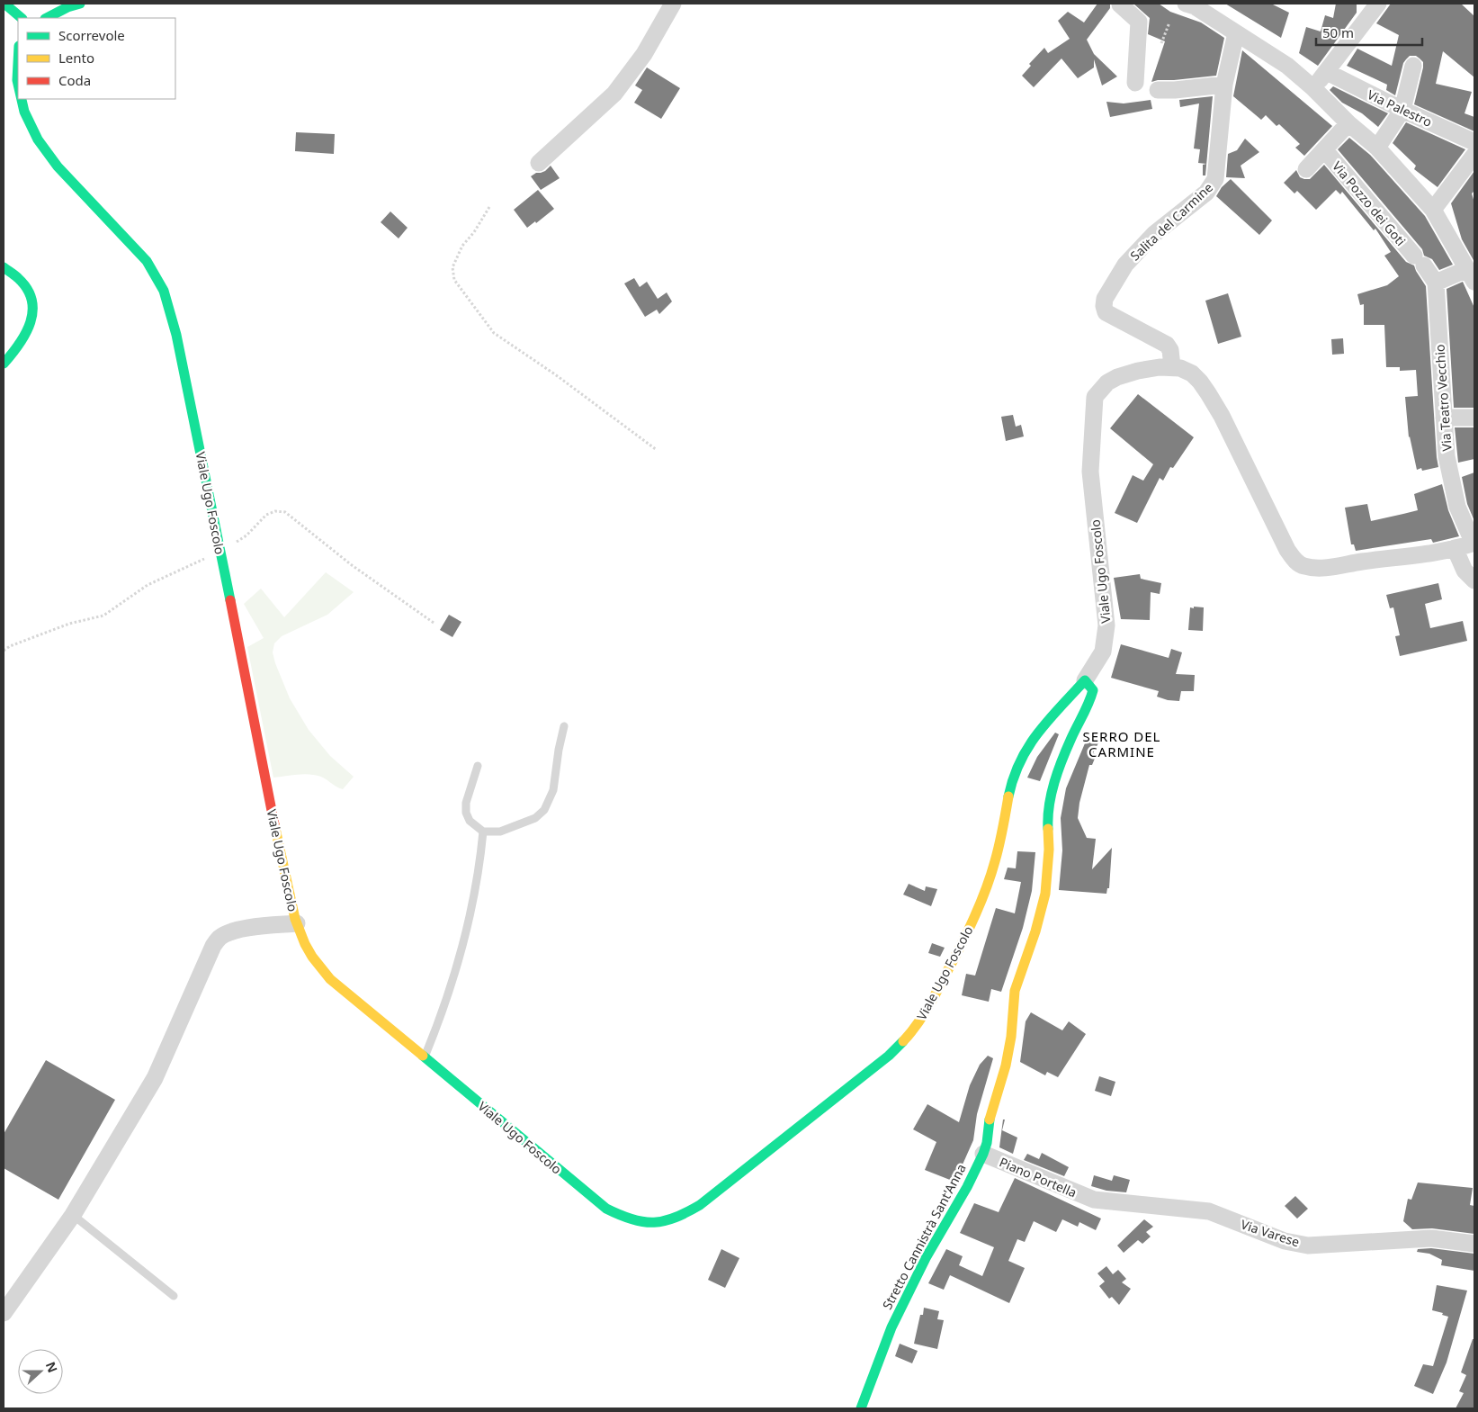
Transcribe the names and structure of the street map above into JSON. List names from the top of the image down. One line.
{"streets":{"street":["Via Palestro","Via Pozzo dei Goti","Salita del Carmine","Via Teatro Vecchio","Viale Ugo Foscolo","Piano Portella","Via Varese","Stretto Cannistrà Sant'Anna"]},"crossings":[["Via Pozzo dei Goti","Via Teatro Vecchio"],["Salita del Carmine","Viale Ugo Foscolo"],["Viale Ugo Foscolo","Stretto Cannistrà Sant'Anna"],["Piano Portella","Via Varese"],["Piano Portella","Stretto Cannistrà Sant'Anna"]],"districts":["SERRO DEL CARMINE"],"legend":["Scorrevole","Lento","Coda"],"scale_bar":"50 m","north":"right"}
